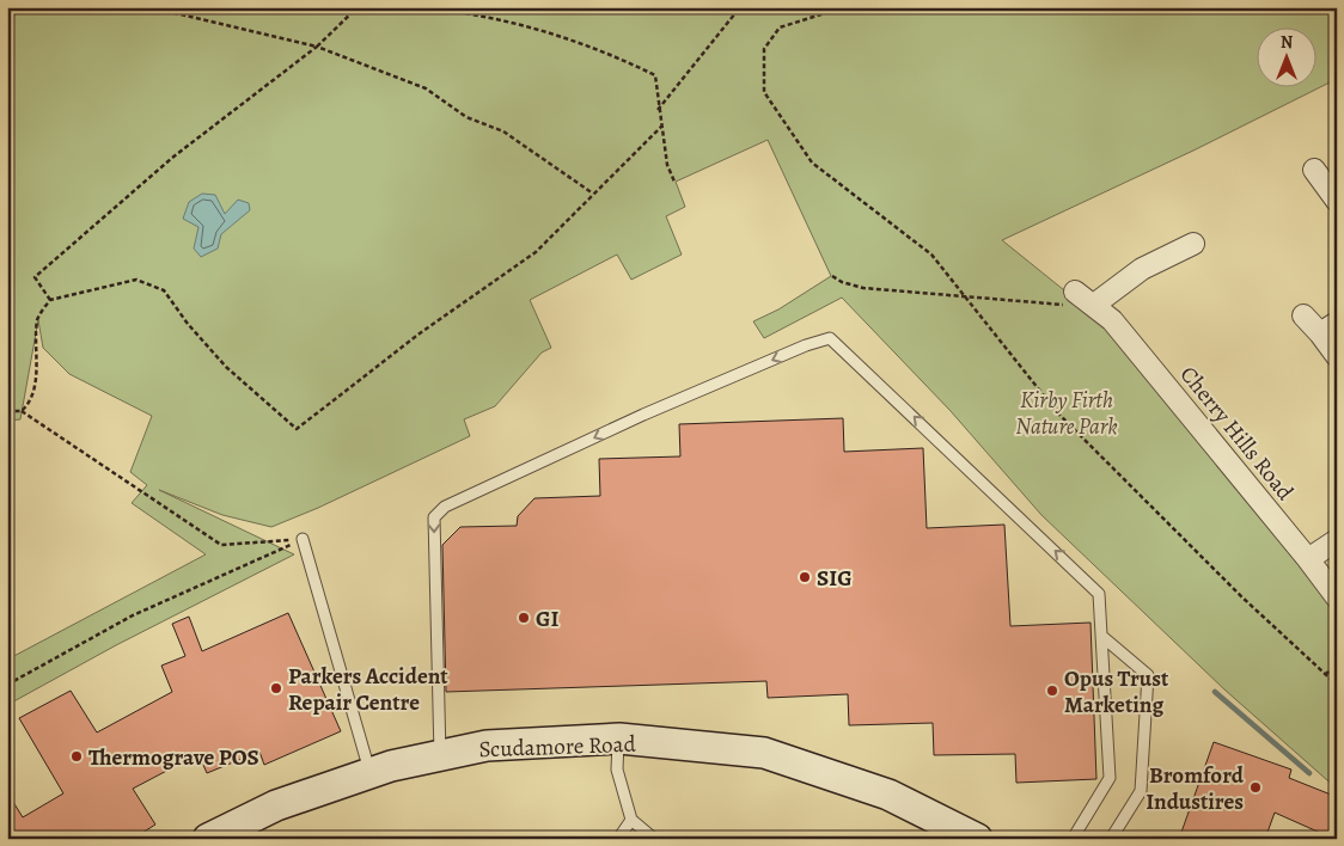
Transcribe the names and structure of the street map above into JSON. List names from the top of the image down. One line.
{"streets":{"street":["Cherry Hills Road","Scudamore Road"]},"parks":["Kirby Firth Nature Park"],"places":["SIG","GI","Parkers Accident Repair Centre","Opus Trust Marketing","Thermograve POS","Bromford Industires"],"north":"top"}
